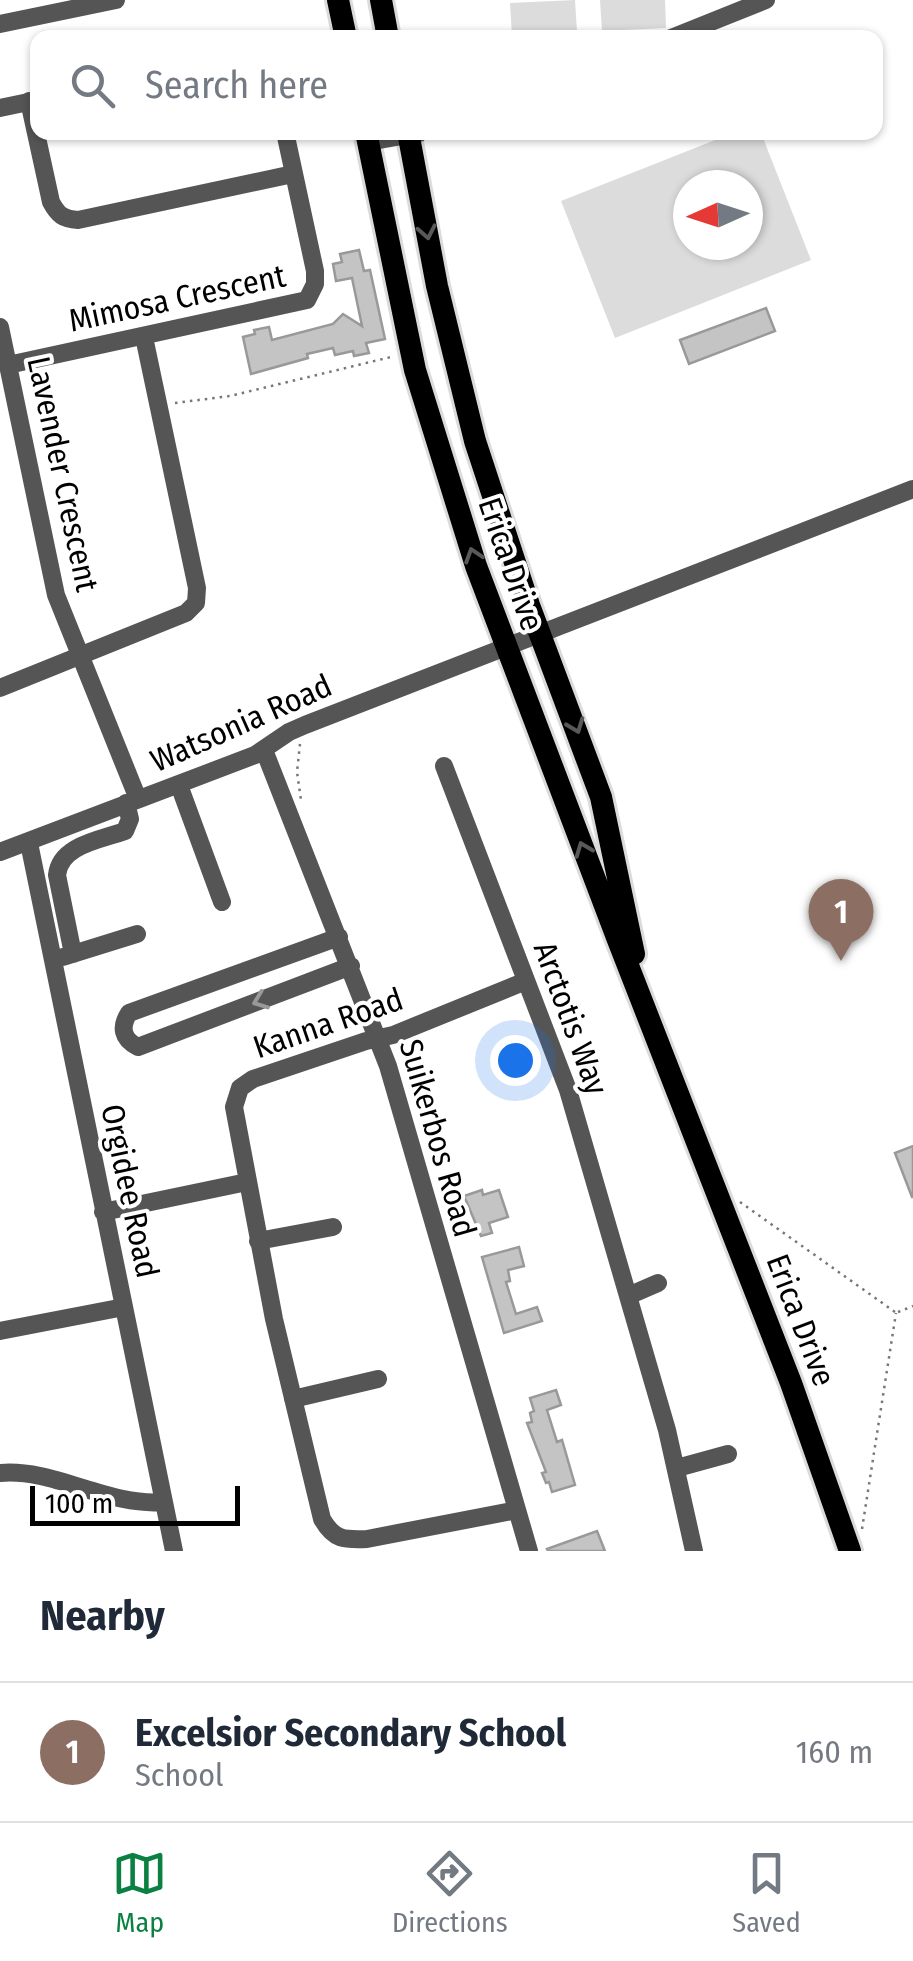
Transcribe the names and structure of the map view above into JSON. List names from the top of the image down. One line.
{"streets":{"main road":["Erica Drive"],"street":["Mimosa Crescent","Lavender Crescent","Watsonia Road","Arctotis Way","Kanna Road","Suikerbos Road","Orgidee Road"]},"crossings":[["Mimosa Crescent","Lavender Crescent"],["Lavender Crescent","Watsonia Road"],["Erica Drive","Watsonia Road"],["Watsonia Road","Suikerbos Road"],["Watsonia Road","Orgidee Road"],["Arctotis Way","Kanna Road"],["Kanna Road","Suikerbos Road"]],"scale_bar":"100 m","north":"left","page":{"search":"Search here","pins":"1","scale":"100 m","heading":"Nearby","list":[{"mark":"1","name":"Excelsior Secondary School","note":"School","value":"160 m"}],"nav":["Map","Directions","Saved"]}}
